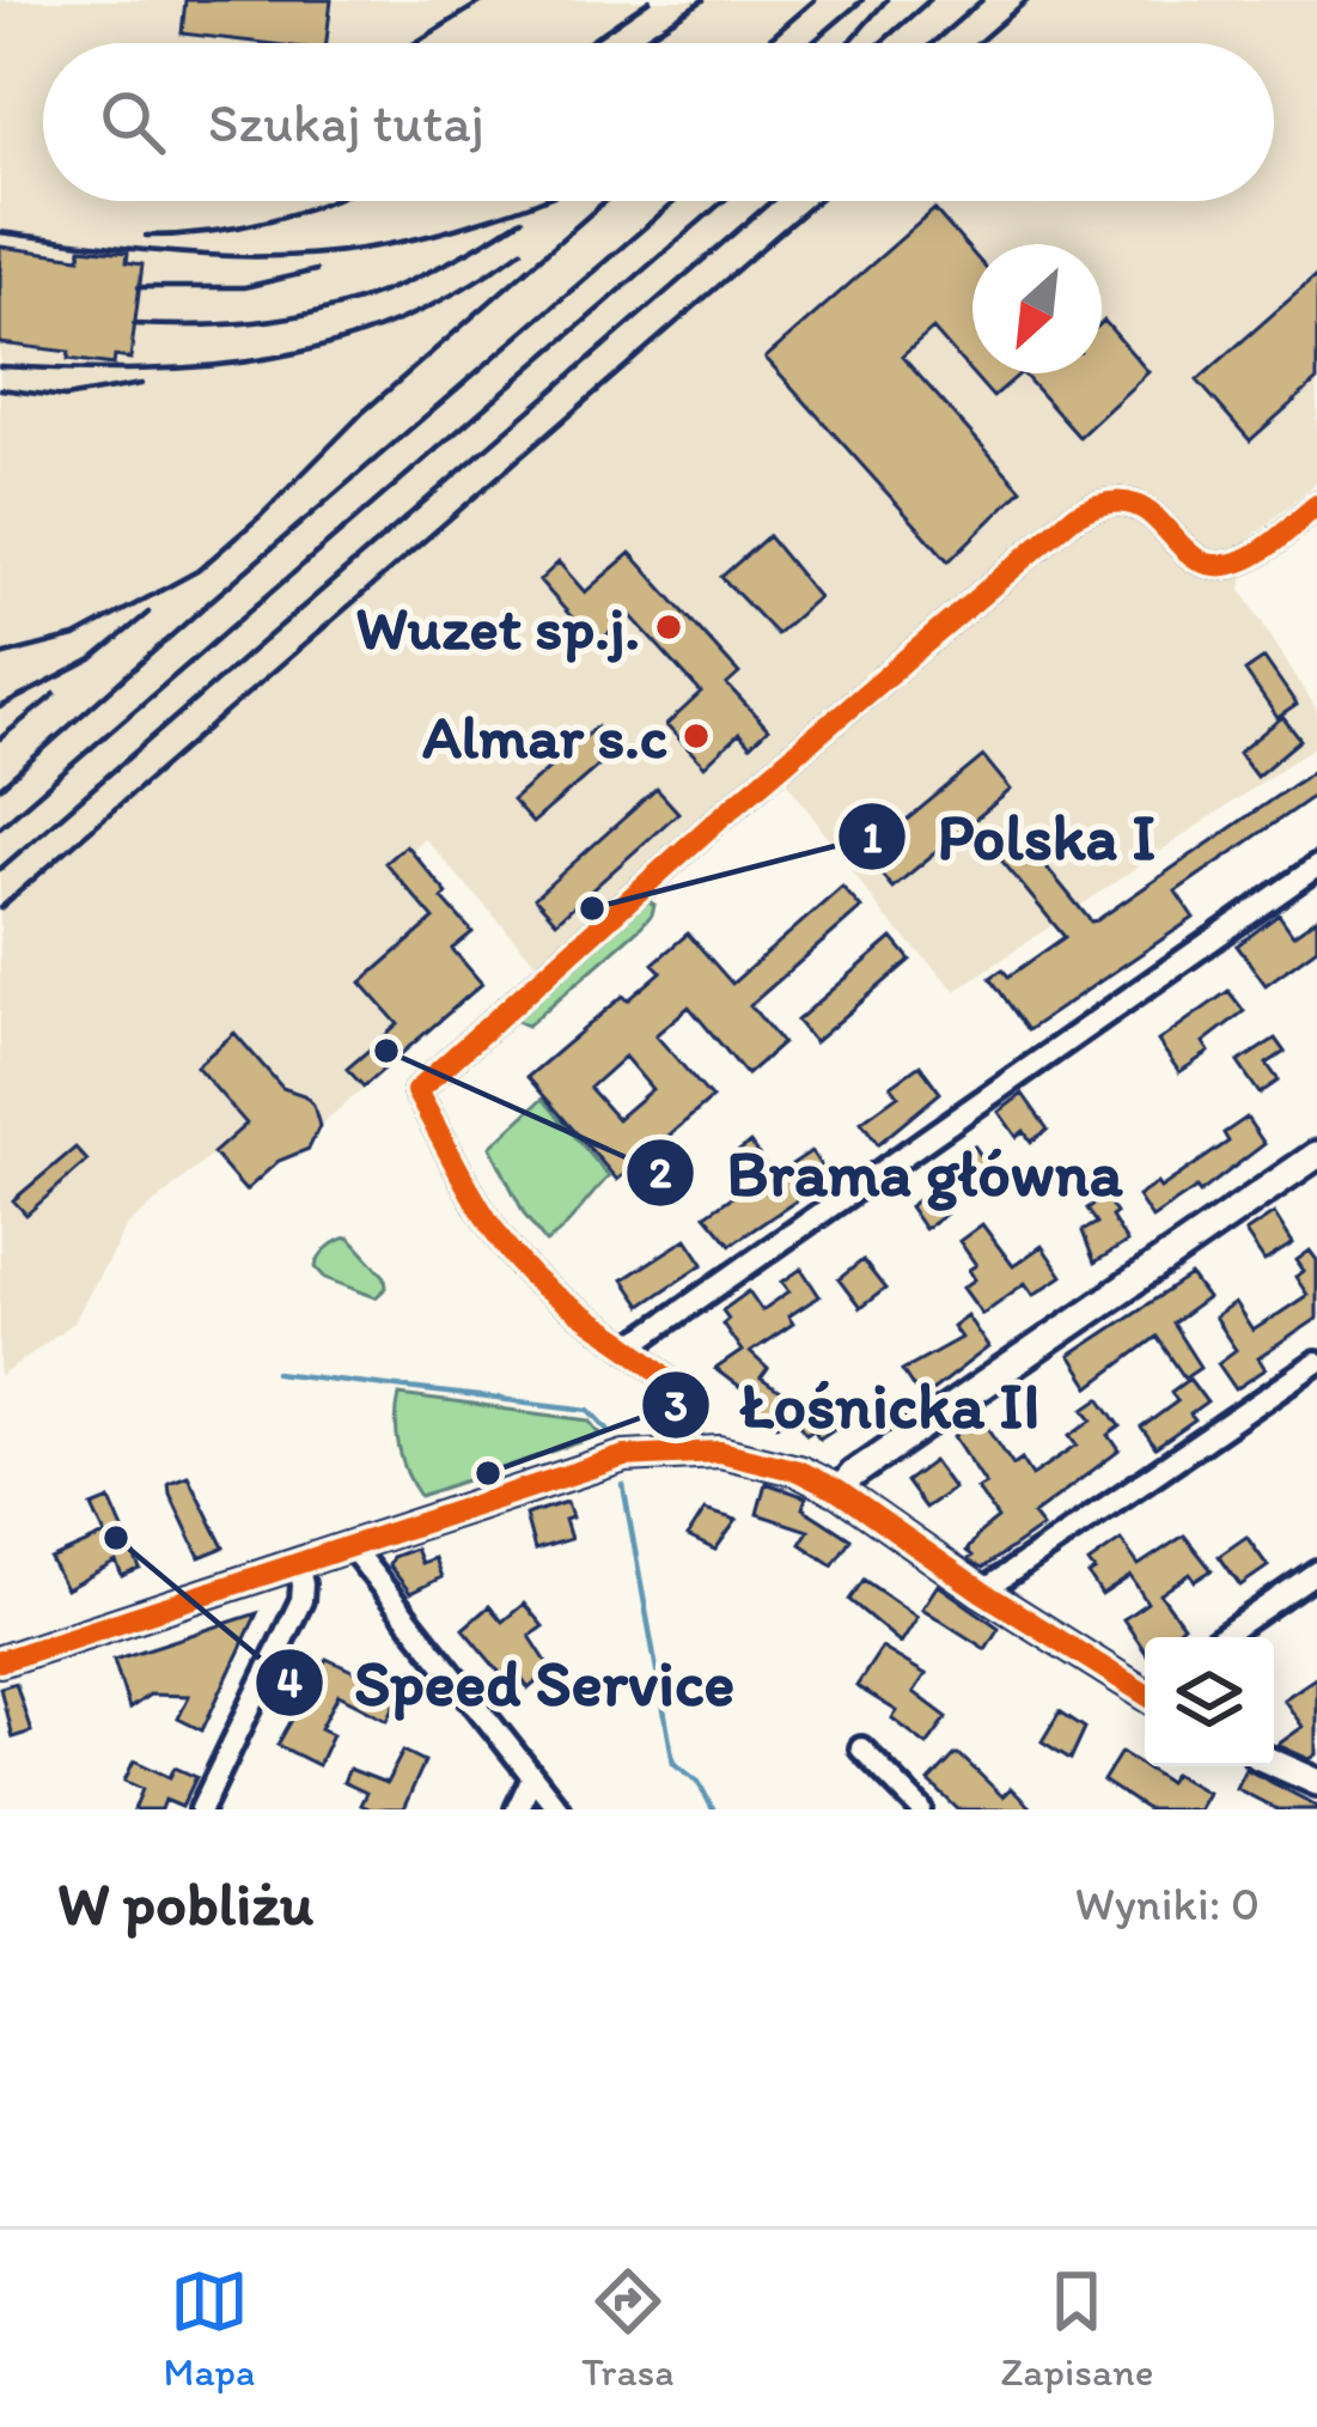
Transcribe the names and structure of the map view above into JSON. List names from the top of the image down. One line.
{"places":["Wuzet sp.j.","Almar s.c","Polska I","Brama główna","Łośnicka II","Speed Service"],"north":"bottom left","page":{"search":"Szukaj tutaj","heading":["W pobliżu","Wyniki: 0"],"nav":["Mapa","Trasa","Zapisane"]}}
